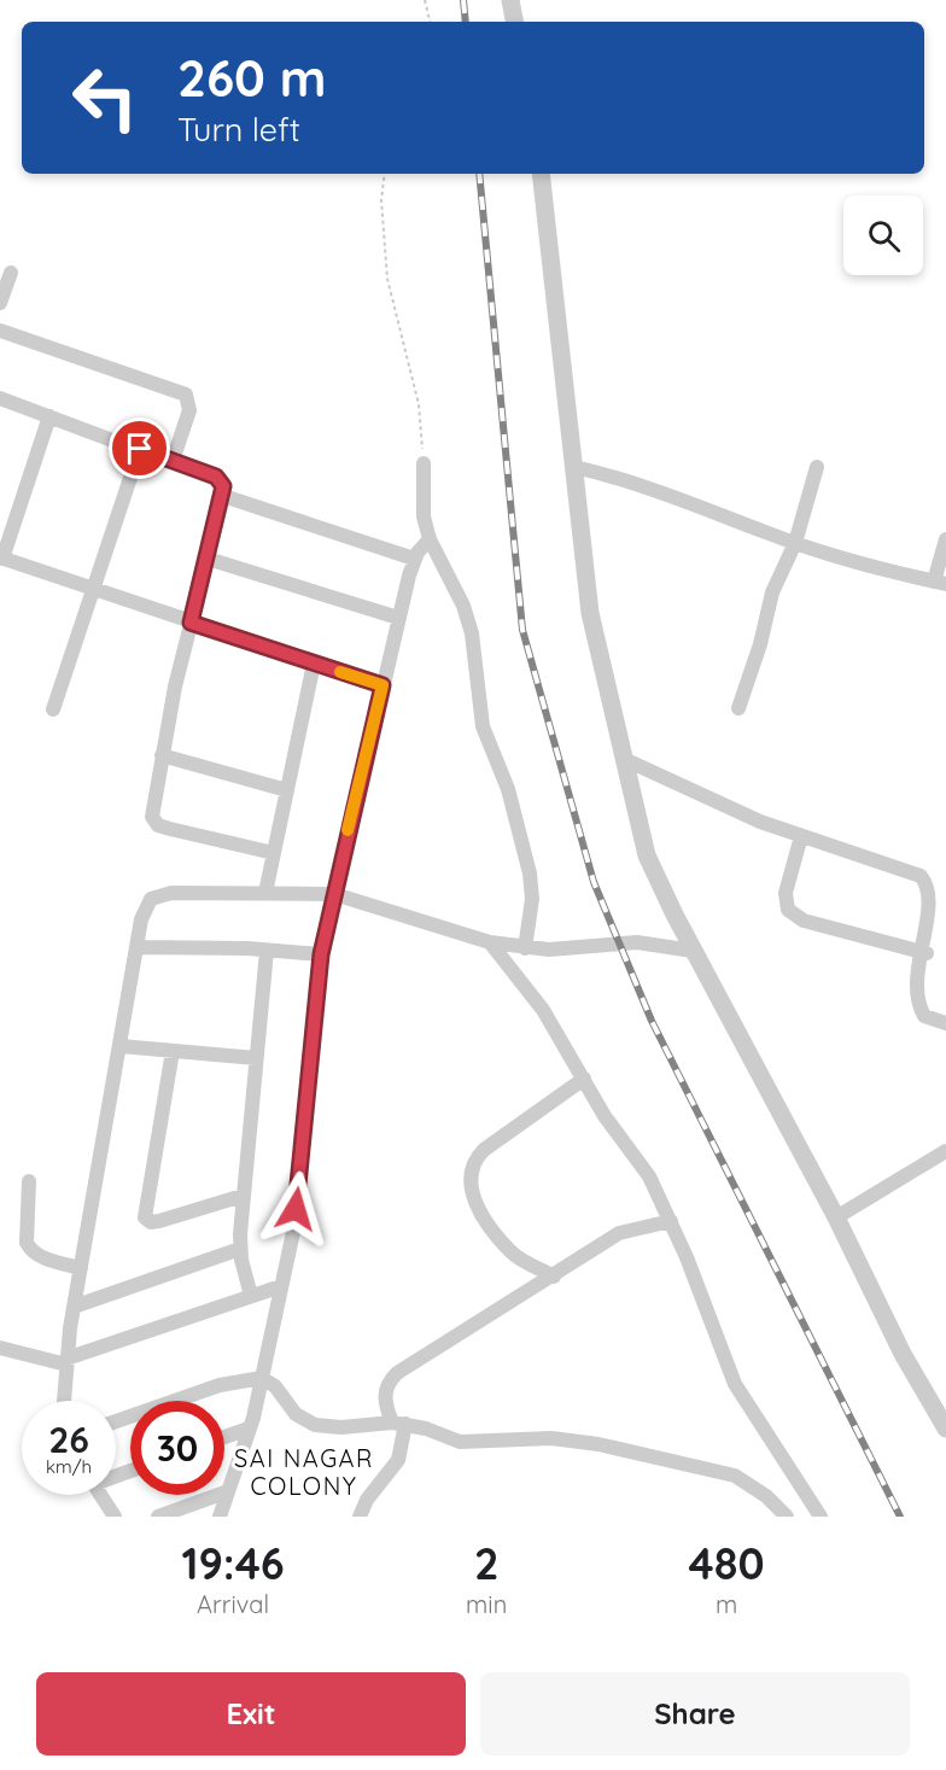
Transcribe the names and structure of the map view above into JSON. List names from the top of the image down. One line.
{"districts":["SAI NAGAR COLONY"],"page":{"turn":["260 m","Turn left"],"speed":"26 km/h","limit":"30","eta":["19:46","Arrival","2","min","480","m"],"buttons":["Exit","Share"]}}
